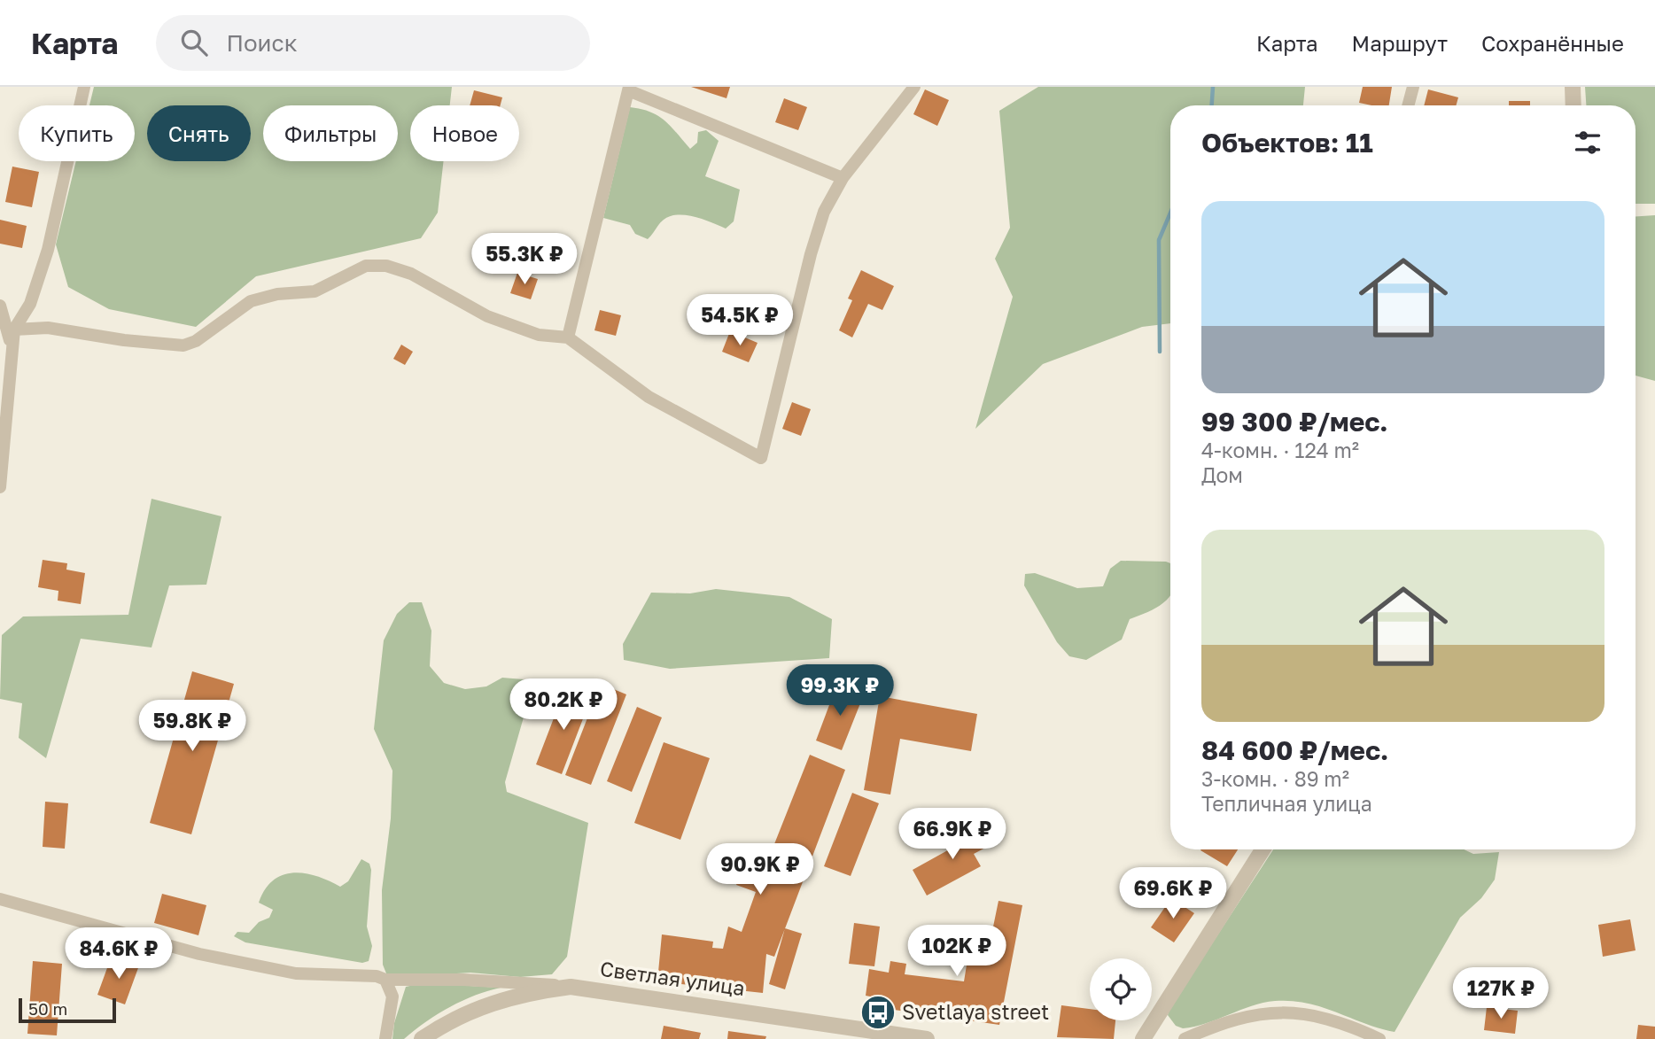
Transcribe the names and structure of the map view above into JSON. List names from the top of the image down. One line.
{"streets":{"street":["Светлая улица"]},"places":{"bus stop":["Svetlaya street"]},"scale_bar":"50 m","page":{"header":"Карта","search":"Поиск","nav":["Карта","Маршрут","Сохранённые"],"chip":["Купить","Снять","Фильтры","Новое"],"heading":"Объектов: 11","list":[{"name":"99 300 ₽/мес.","note":"4-комн. · 124 m² · Дом"},{"name":"84 600 ₽/мес.","note":"3-комн. · 89 m² · Тепличная улица"}],"price":["55.3K ₽","54.5K ₽","99.3K ₽","80.2K ₽","59.8K ₽","66.9K ₽","90.9K ₽","69.6K ₽","102K ₽","84.6K ₽","127K ₽"],"scale":"50 m"}}
